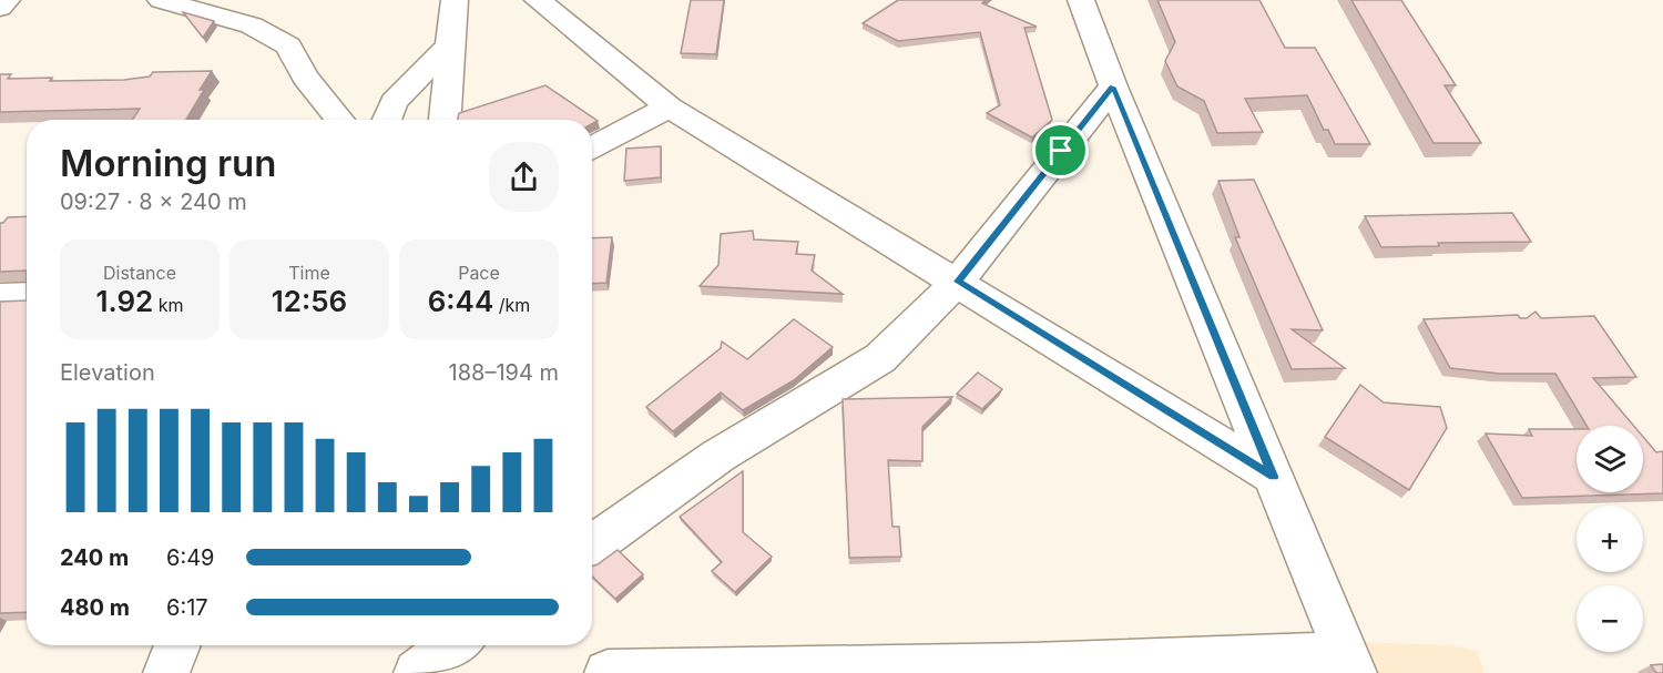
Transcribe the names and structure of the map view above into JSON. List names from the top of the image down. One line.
{"page":{"heading":["Morning run","09:27 · 8 × 240 m"],"stats":[["Distance","1.92 km"],["Time","12:56"],["Pace","6:44 /km"]],"chart":["Elevation","188–194 m"],"map_buttons":["+","−"],"list":[{"name":"240 m","note":"6:49"},{"name":"480 m","note":"6:17"}]}}
